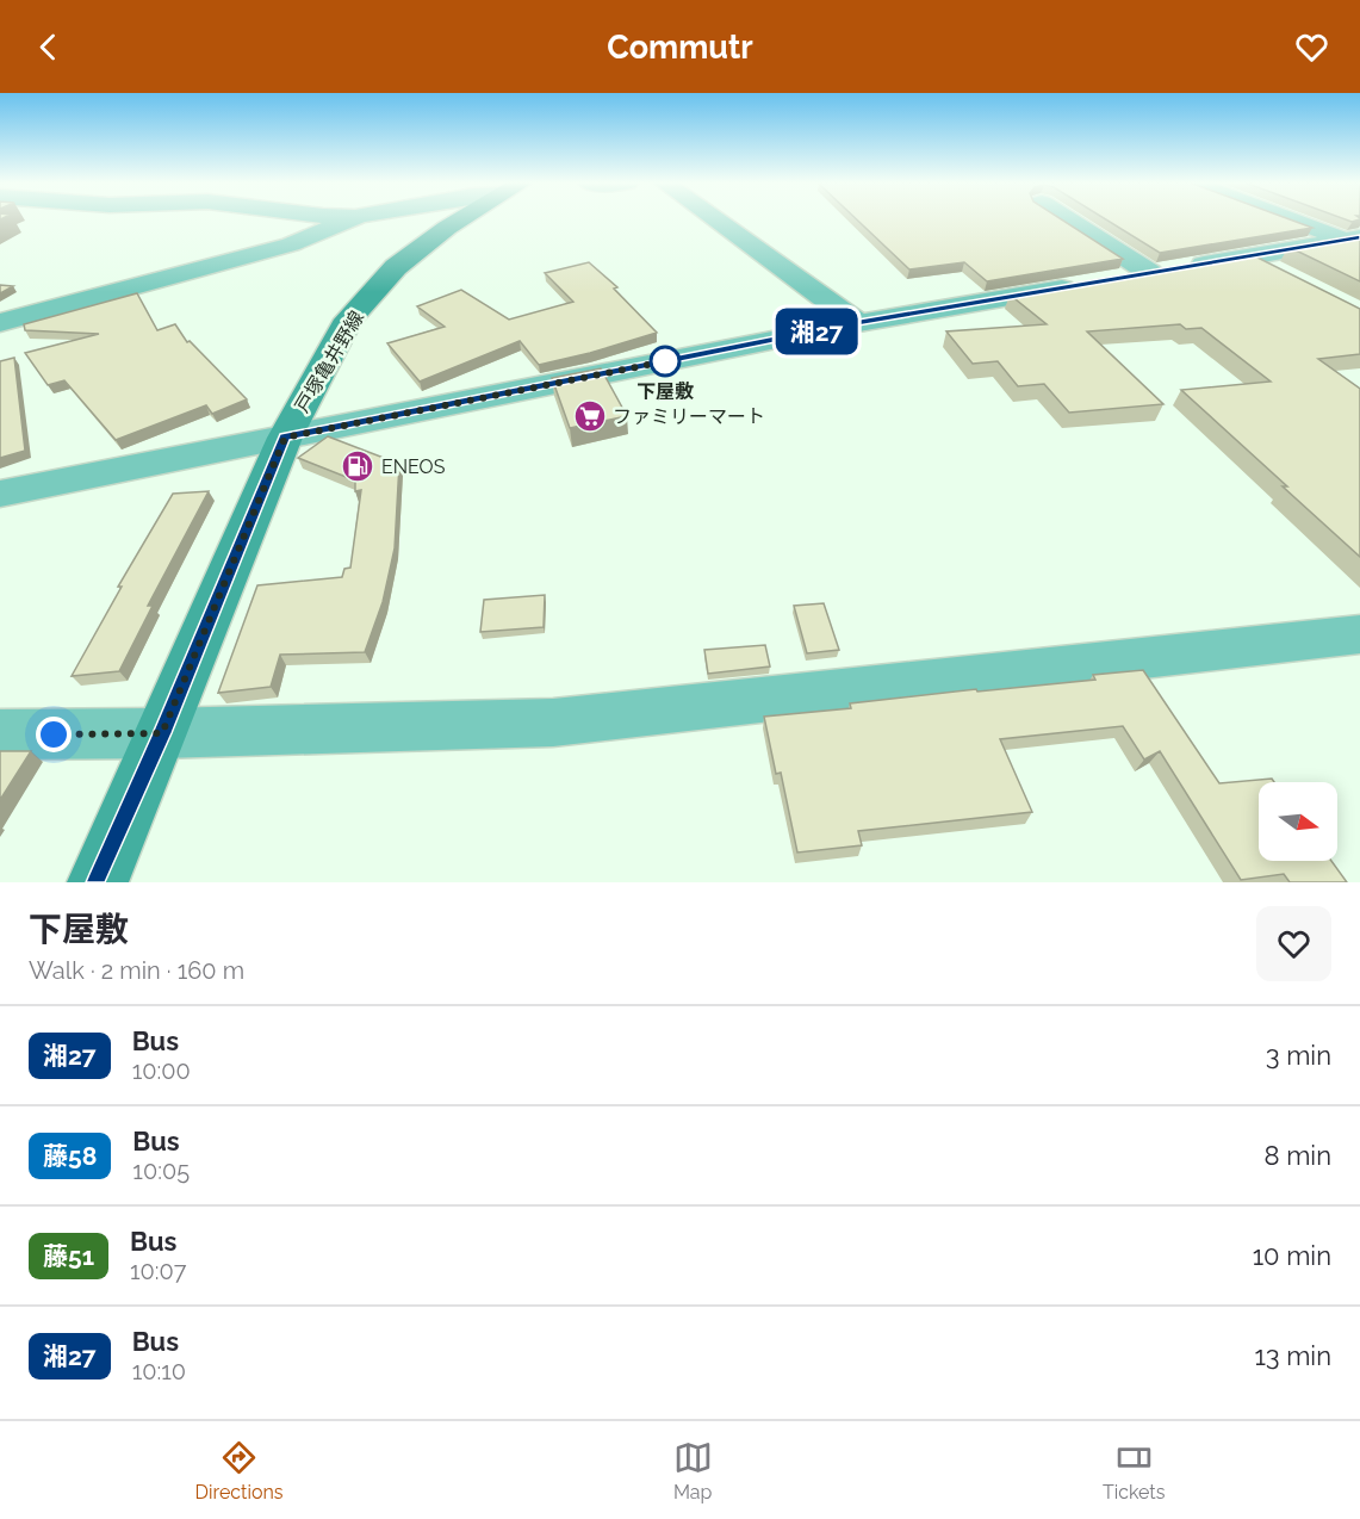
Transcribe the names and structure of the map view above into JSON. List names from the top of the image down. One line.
{"streets":{"main road":["戸塚亀井野線"]},"places":{"other":["下屋敷"],"supermarket":["ファミリーマート"],"fuel station":["ENEOS"]},"lines":["bus line 湘27"],"north":"right","page":{"header":"Commutr","on_map":"湘27","heading":["下屋敷","Walk · 2 min · 160 m"],"list":[{"mark":"湘27","name":"Bus","note":"10:00","value":"3 min"},{"mark":"藤58","name":"Bus","note":"10:05","value":"8 min"},{"mark":"藤51","name":"Bus","note":"10:07","value":"10 min"},{"mark":"湘27","name":"Bus","note":"10:10","value":"13 min"}],"tabs":["Directions","Map","Tickets"]}}
